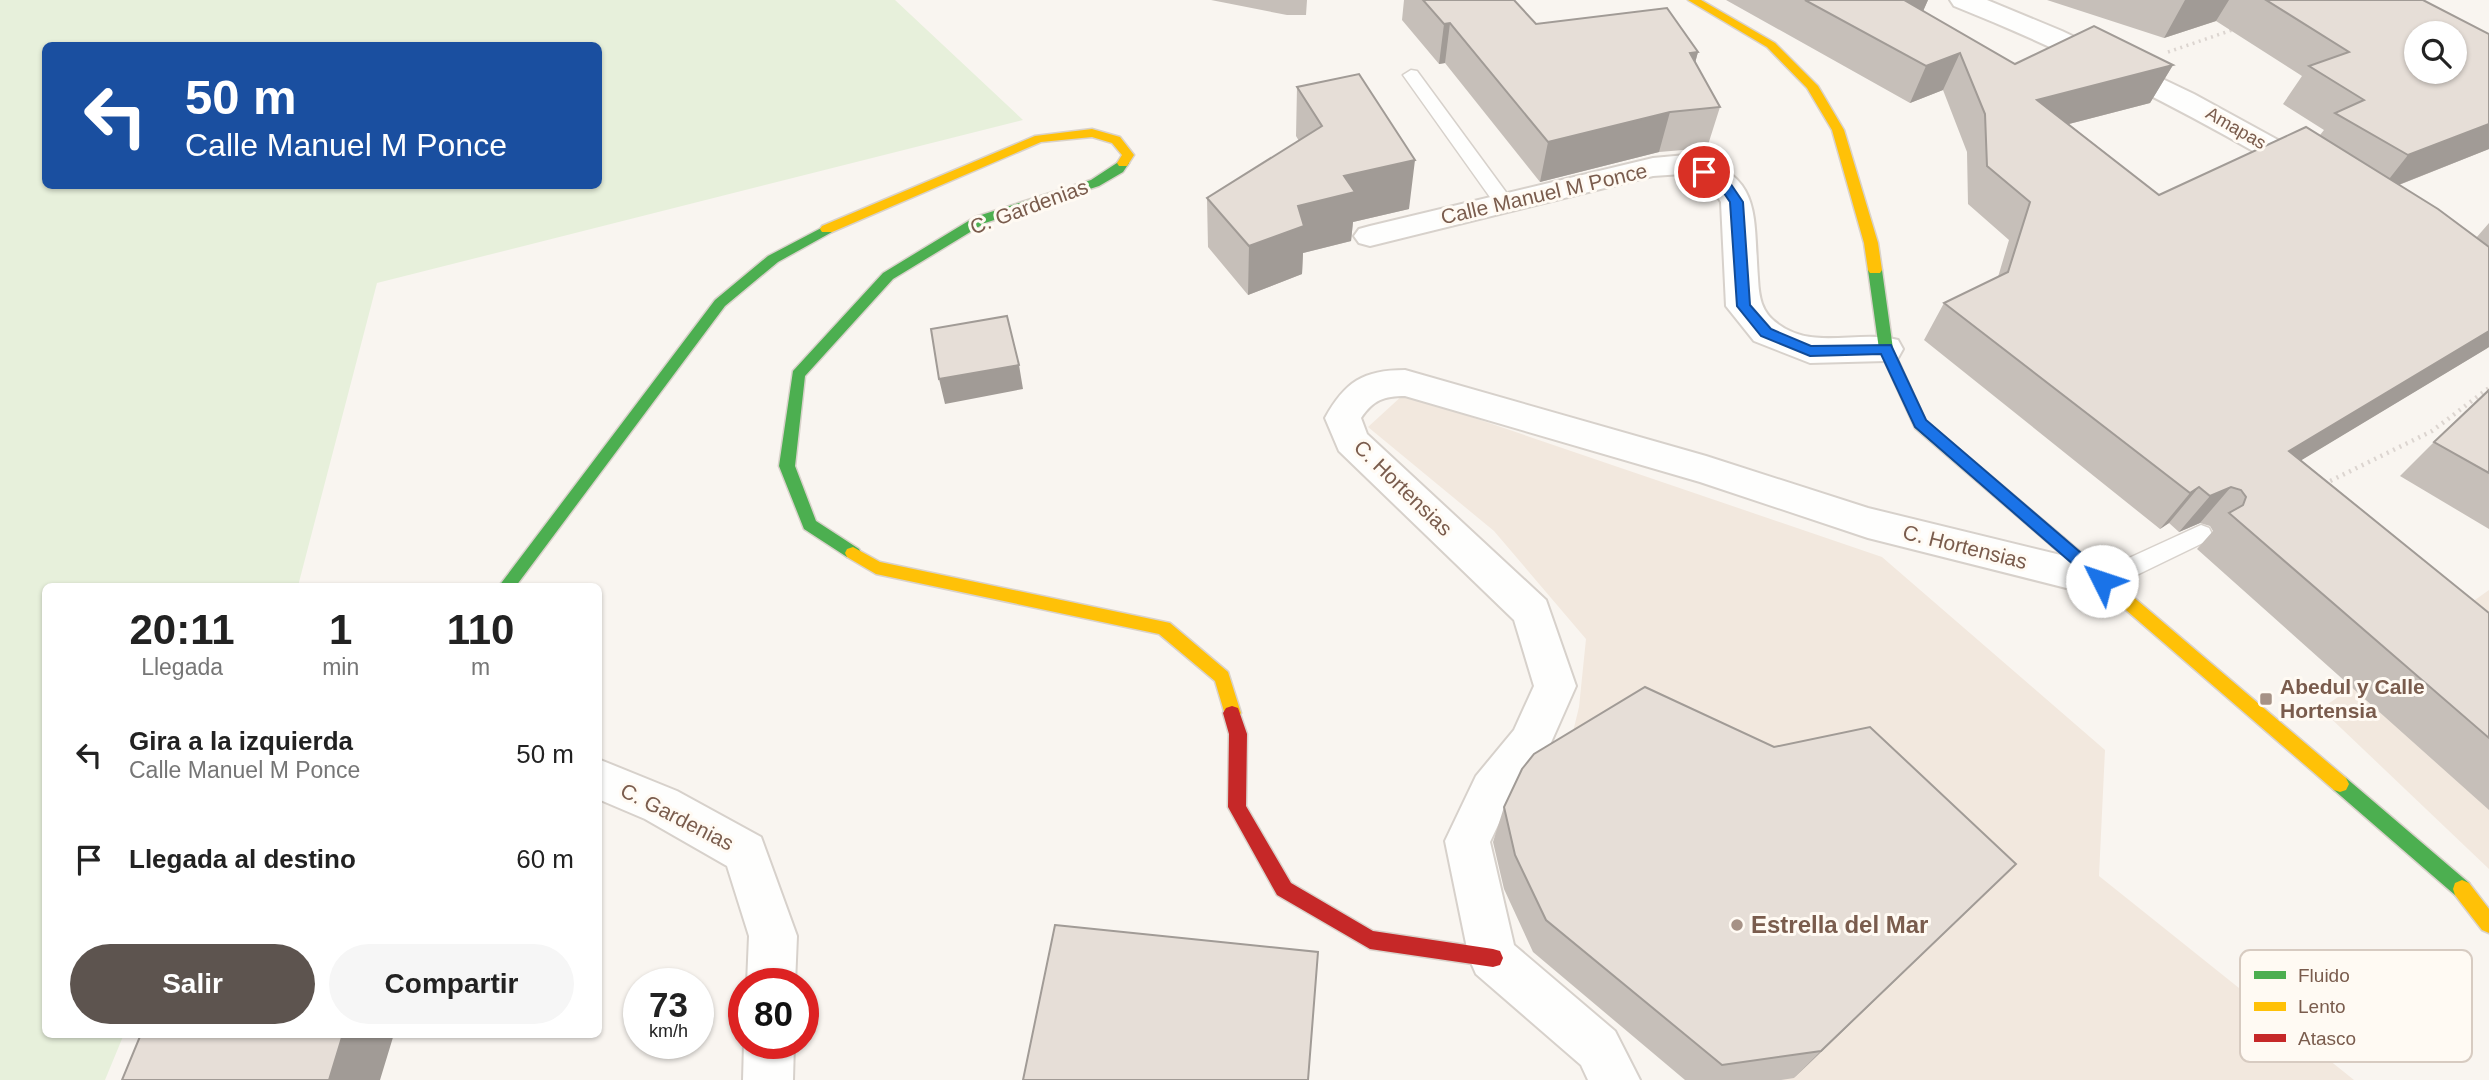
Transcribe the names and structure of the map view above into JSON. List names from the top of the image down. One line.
{"streets":{"main road":["C. Gardenias"],"street":["Amapas","Calle Manuel M Ponce","C. Hortensias"]},"crossings":[["C. Gardenias","C. Hortensias"]],"places":{"transit":["Abedul y Calle Hortensia"],"other":["Estrella del Mar"]},"legend":["Fluido","Lento","Atasco"],"page":{"turn":["50 m","Calle Manuel M Ponce"],"eta":["20:11","Llegada","1","min","110","m"],"list":[{"name":"Gira a la izquierda","note":"Calle Manuel M Ponce","value":"50 m"},{"name":"Llegada al destino","value":"60 m"}],"buttons":["Salir","Compartir"],"speed":"73 km/h","limit":"80"}}
